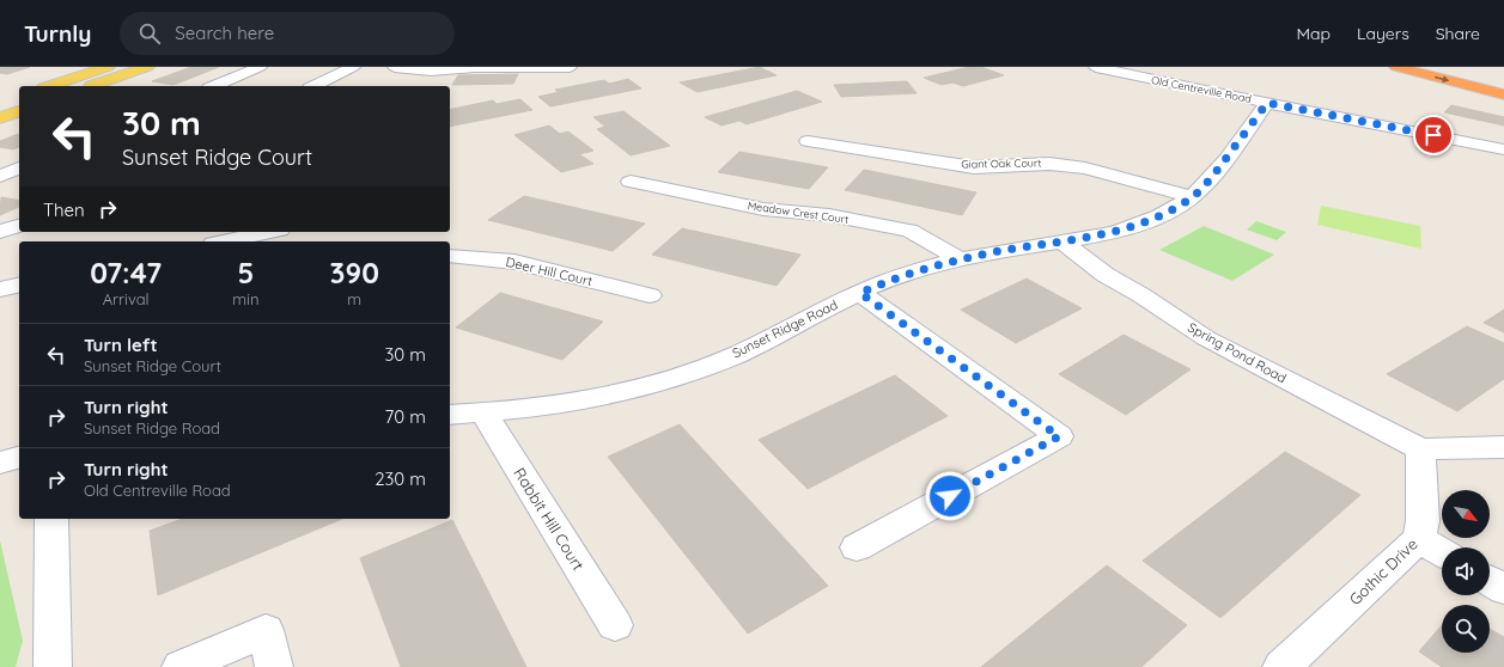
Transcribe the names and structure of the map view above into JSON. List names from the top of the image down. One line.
{"streets":{"street":["Old Centreville Road","Giant Oak Court","Meadow Crest Court","Deer Hill Court","Sunset Ridge Road","Spring Pond Road","Rabbit Hill Court","Gothic Drive"]},"crossings":[["Old Centreville Road","Sunset Ridge Road"],["Giant Oak Court","Sunset Ridge Road"],["Meadow Crest Court","Sunset Ridge Road"],["Sunset Ridge Road","Spring Pond Road"],["Sunset Ridge Road","Rabbit Hill Court"],["Spring Pond Road","Gothic Drive"]],"north":"bottom right","page":{"header":"Turnly","search":"Search here","nav":["Map","Layers","Share"],"turn":["30 m","Sunset Ridge Court"],"then":"Then","eta":["07:47","Arrival","5","min","390","m"],"list":[{"name":"Turn left","note":"Sunset Ridge Court","value":"30 m"},{"name":"Turn right","note":"Sunset Ridge Road","value":"70 m"},{"name":"Turn right","note":"Old Centreville Road","value":"230 m"}]}}
